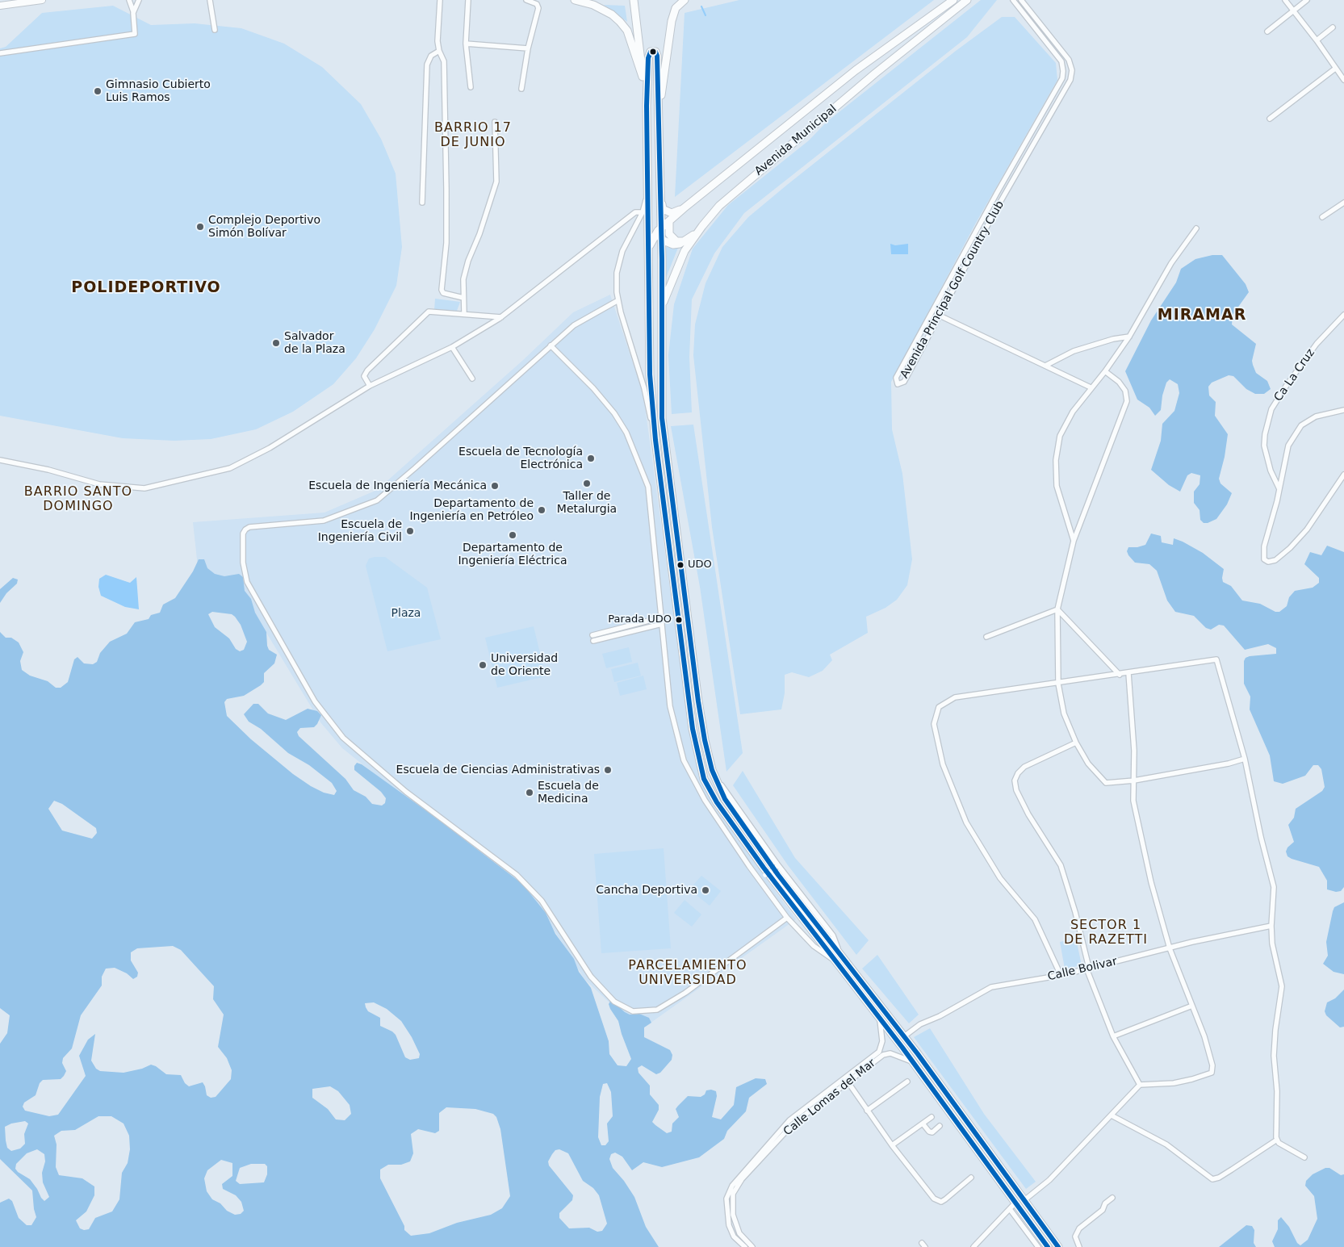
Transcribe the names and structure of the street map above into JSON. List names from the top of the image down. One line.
{"streets":{"highway":["Avenida Municipal"],"street":["Avenida Principal Golf Country Club","Ca La Cruz","Calle Bolivar","Calle Lomas del Mar"]},"districts":["BARRIO 17 DE JUNIO","POLIDEPORTIVO","MIRAMAR","BARRIO SANTO DOMINGO","SECTOR 1 DE RAZETTI","PARCELAMIENTO UNIVERSIDAD"],"parks":["Plaza"],"places":["Gimnasio Cubierto Luis Ramos","Complejo Deportivo Simón Bolívar","Salvador de la Plaza","Escuela de Tecnología Electrónica","Taller de Metalurgia","Escuela de Ingeniería Mecánica","Departamento de Ingeniería en Petróleo","Escuela de Ingeniería Civil","Departamento de Ingeniería Eléctrica","UDO","Parada UDO","Universidad de Oriente","Escuela de Ciencias Administrativas","Escuela de Medicina","Cancha Deportiva"]}
